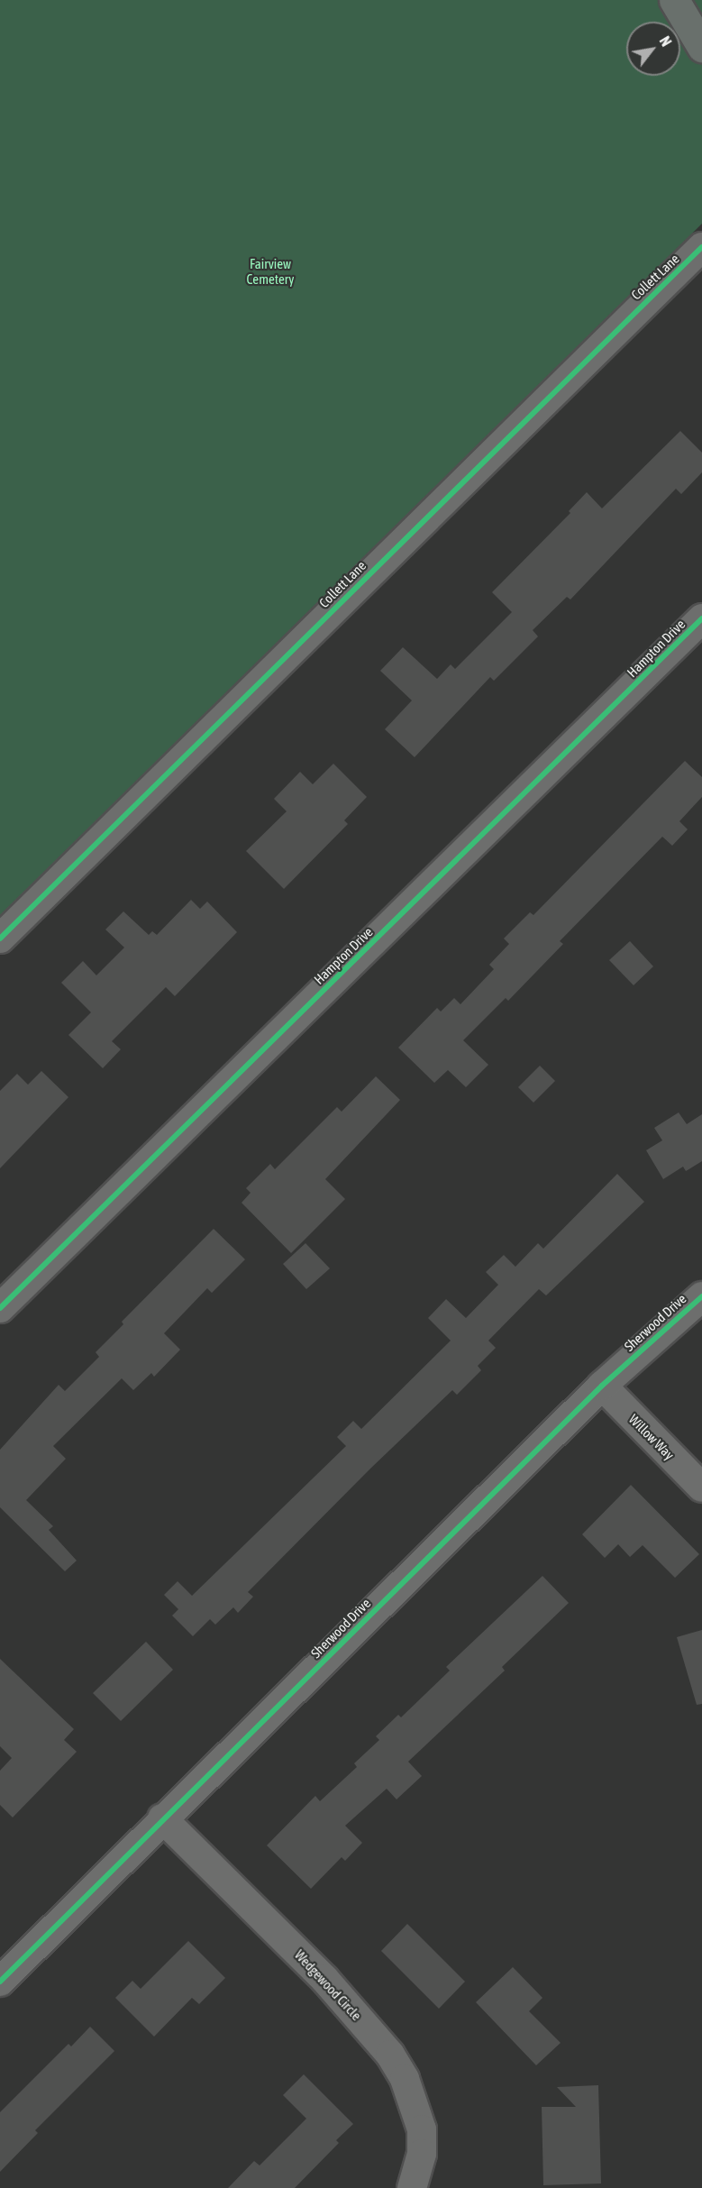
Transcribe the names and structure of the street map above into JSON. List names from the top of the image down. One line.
{"streets":{"street":["Collett Lane","Hampton Drive","Sherwood Drive","Willow Way","Wedgewood Circle"]},"crossings":[["Sherwood Drive","Willow Way"],["Sherwood Drive","Wedgewood Circle"]],"parks":["Fairview Cemetery"],"north":"top right"}
